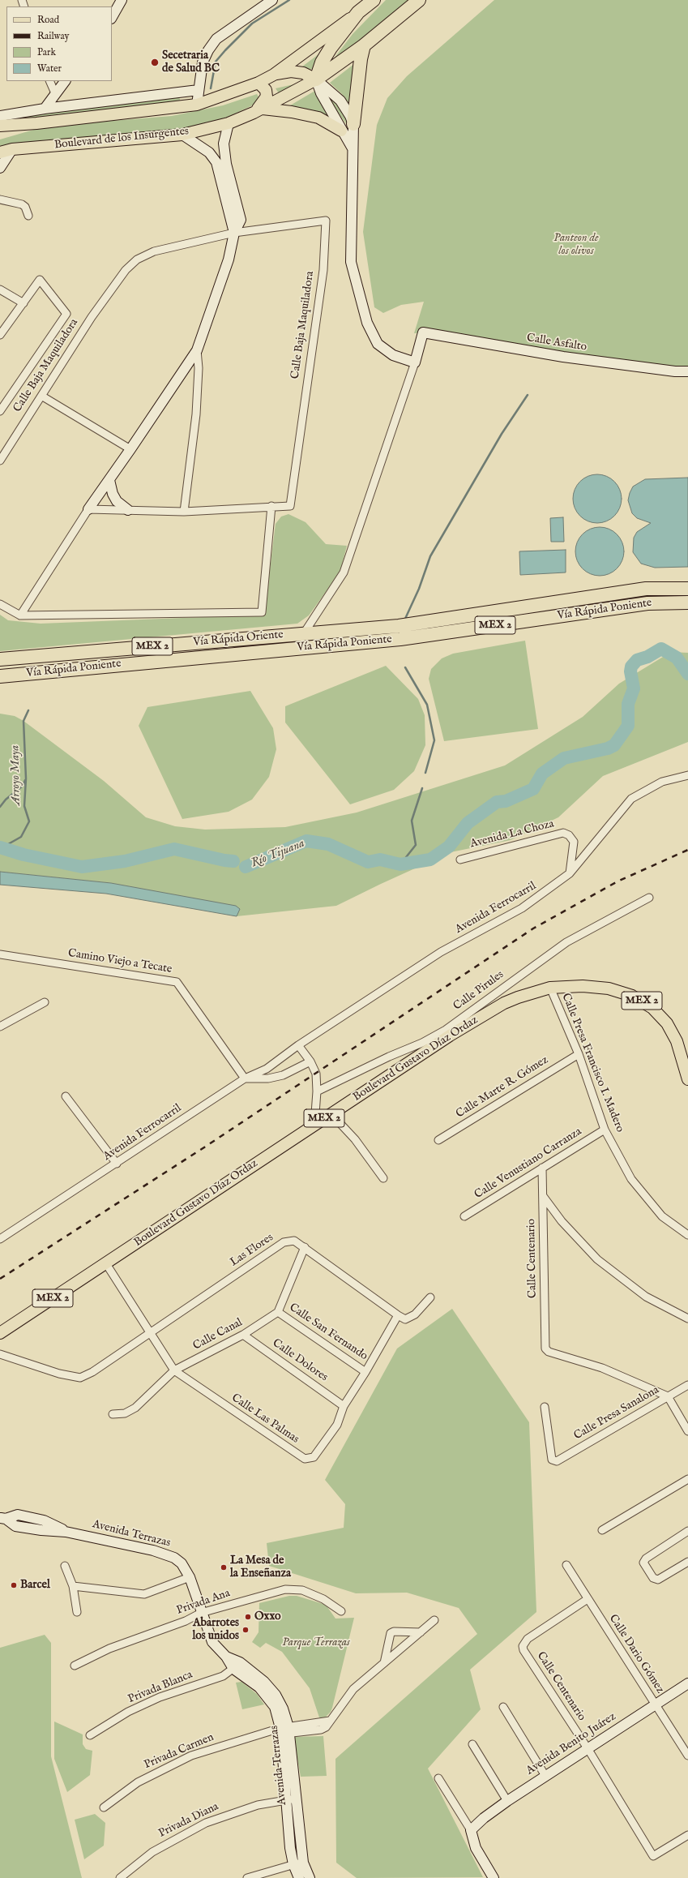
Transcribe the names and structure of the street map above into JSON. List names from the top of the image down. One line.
{"streets":{"highway":["Boulevard de los Insurgentes","Vía Rápida Poniente","MEX 2","Vía Rápida Oriente"],"main road":["Boulevard Gustavo Díaz Ordaz"],"street":["Calle Baja Maquiladora","Calle Asfalto","Avenida La Choza","Avenida Ferrocarril","Camino Viejo a Tecate","Calle Pirules","Calle Presa Francisco I. Madero","Calle Marte R. Gómez","Calle Venustiano Carranza","Las Flores","Calle Centenario","Calle San Fernando","Calle Canal","Calle Dolores","Calle Presa Sanalona","Calle Las Palmas","Avenida Terrazas","Privada Ana","Calle Dario Gómez","Privada Blanca","Avenida Benito Juárez","Privada Carmen","Privada Diana"]},"crossings":[["Avenida La Choza","Avenida Ferrocarril"],["Avenida Ferrocarril","Camino Viejo a Tecate"],["Calle Pirules","Boulevard Gustavo Díaz Ordaz"],["Boulevard Gustavo Díaz Ordaz","Calle Presa Francisco I. Madero"],["Boulevard Gustavo Díaz Ordaz","Calle Las Palmas"],["Calle Presa Francisco I. Madero","Calle Marte R. Gómez"],["Calle Presa Francisco I. Madero","Calle Venustiano Carranza"],["Calle Venustiano Carranza","Calle Centenario"],["Las Flores","Calle Las Palmas"],["Calle Centenario","Calle Presa Sanalona"],["Calle Centenario","Calle Dario Gómez"],["Calle Centenario","Avenida Benito Juárez"],["Calle San Fernando","Calle Canal"],["Calle San Fernando","Calle Las Palmas"],["Calle Canal","Calle Dolores"],["Calle Canal","Calle Las Palmas"],["Calle Dolores","Calle Las Palmas"],["Avenida Terrazas","Privada Ana"],["Avenida Terrazas","Privada Blanca"],["Avenida Terrazas","Privada Carmen"],["Avenida Terrazas","Privada Diana"],["Calle Dario Gómez","Avenida Benito Juárez"]],"water":["Arroyo Maya","Río Tijuana"],"parks":["Panteon de los olivos","Parque Terrazas"],"places":["Secetraria de Salud BC","La Mesa de la Enseñanza","Barcel","Oxxo","Abarrotes los unidos"],"legend":["Road","Railway","Park","Water"]}
